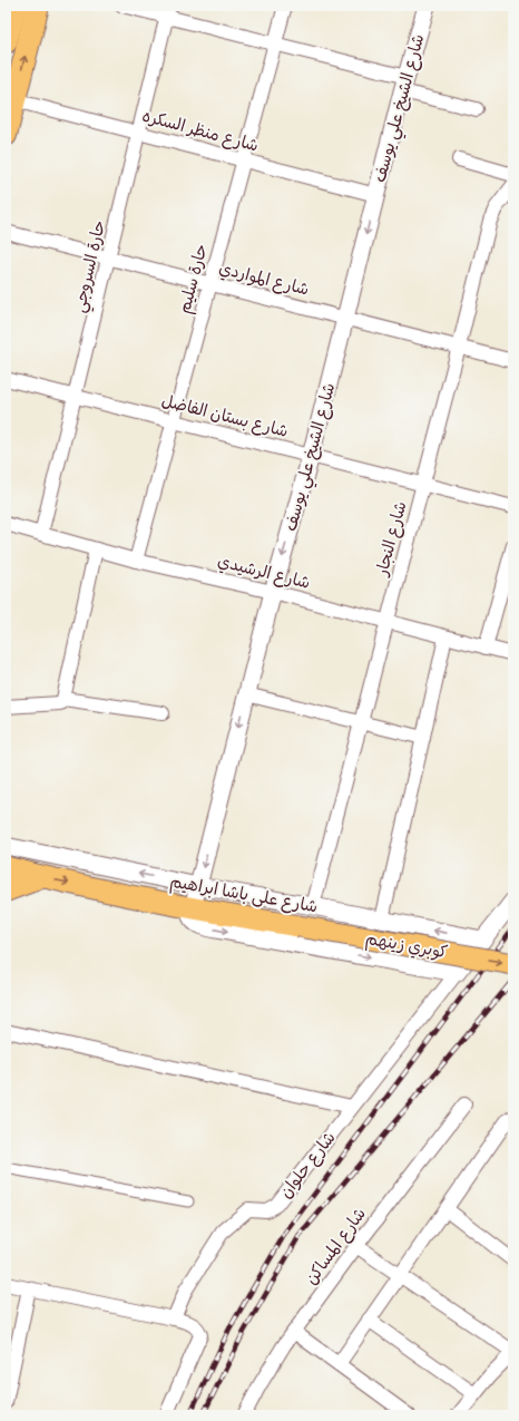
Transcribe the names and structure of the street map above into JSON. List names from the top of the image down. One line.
{"streets":{"main road":["شارع على باشا ابراهيم","كوبري زينهم"],"street":["شارع الشيخ علي يوسف","شارع منظر السكره","حارة السروجي","حارة سليم","شارع المواردي","شارع بستان الفاضل","شارع النجار","شارع الرشيدي","شارع حلوان","شارع المساكن"]},"crossings":[["شارع الشيخ علي يوسف","شارع منظر السكره"],["شارع الشيخ علي يوسف","شارع المواردي"],["شارع الشيخ علي يوسف","شارع بستان الفاضل"],["شارع الشيخ علي يوسف","شارع الرشيدي"],["شارع الشيخ علي يوسف","شارع على باشا ابراهيم"],["شارع منظر السكره","حارة السروجي"],["شارع منظر السكره","حارة سليم"],["حارة السروجي","شارع المواردي"],["حارة السروجي","شارع بستان الفاضل"],["حارة السروجي","شارع الرشيدي"],["حارة سليم","شارع المواردي"],["حارة سليم","شارع بستان الفاضل"],["حارة سليم","شارع الرشيدي"],["شارع المواردي","شارع النجار"],["شارع بستان الفاضل","شارع النجار"],["شارع النجار","شارع الرشيدي"],["شارع النجار","شارع على باشا ابراهيم"],["شارع على باشا ابراهيم","كوبري زينهم"],["شارع على باشا ابراهيم","شارع حلوان"]],"one_way":["شارع الشيخ علي يوسف","كوبري زينهم"]}
